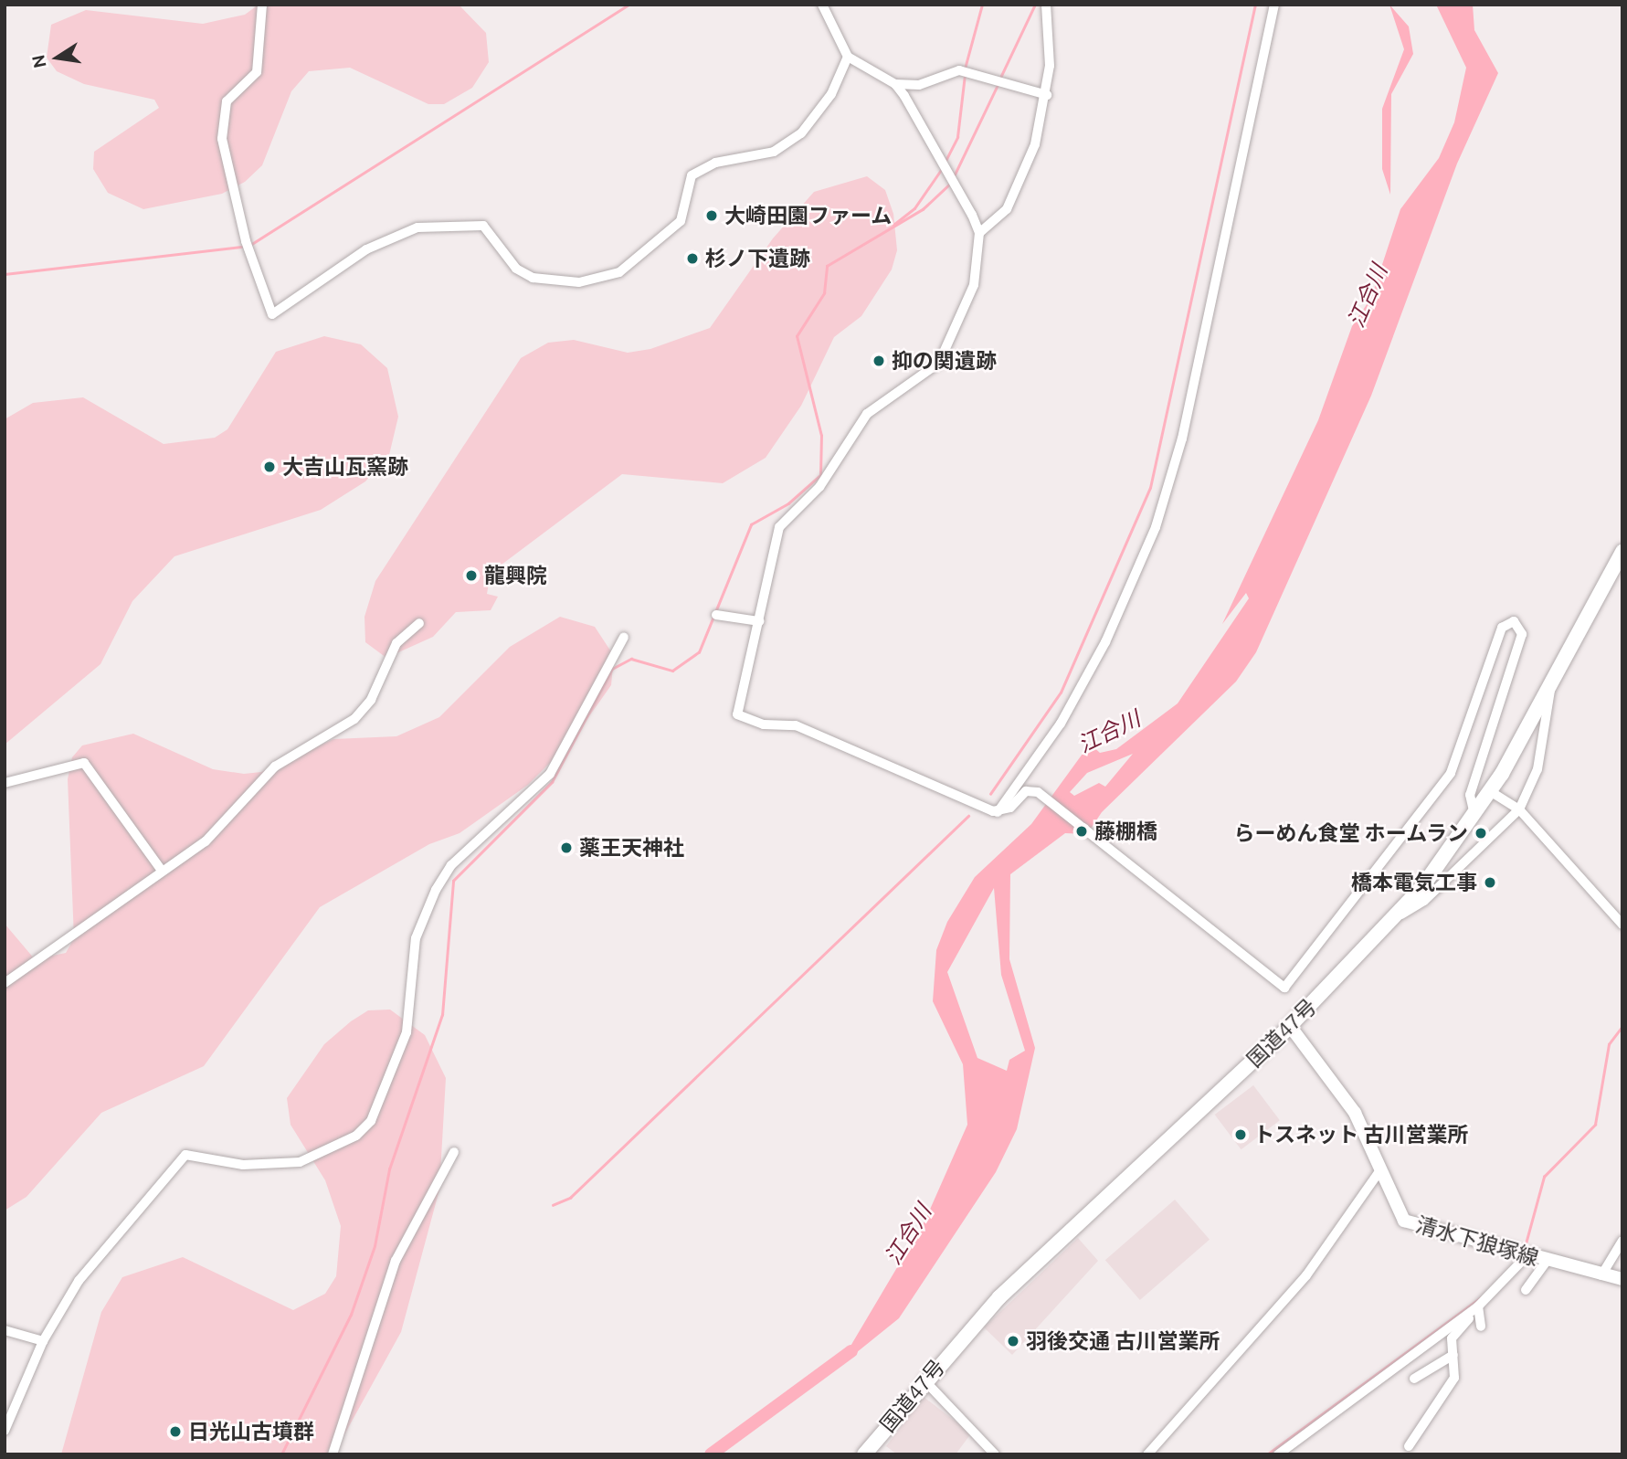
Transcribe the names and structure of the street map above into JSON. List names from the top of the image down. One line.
{"streets":{"highway":["国道47号"],"main road":["清水下狼塚線"]},"crossings":[["国道47号","清水下狼塚線"]],"water":["江合川"],"places":["大崎田園ファーム","杉ノ下遺跡","抑の関遺跡","大吉山瓦窯跡","龍興院","藤棚橋","らーめん食堂 ホームラン","薬王天神社","橋本電気工事","トスネット 古川営業所","羽後交通 古川営業所","日光山古墳群"],"north":"left"}
